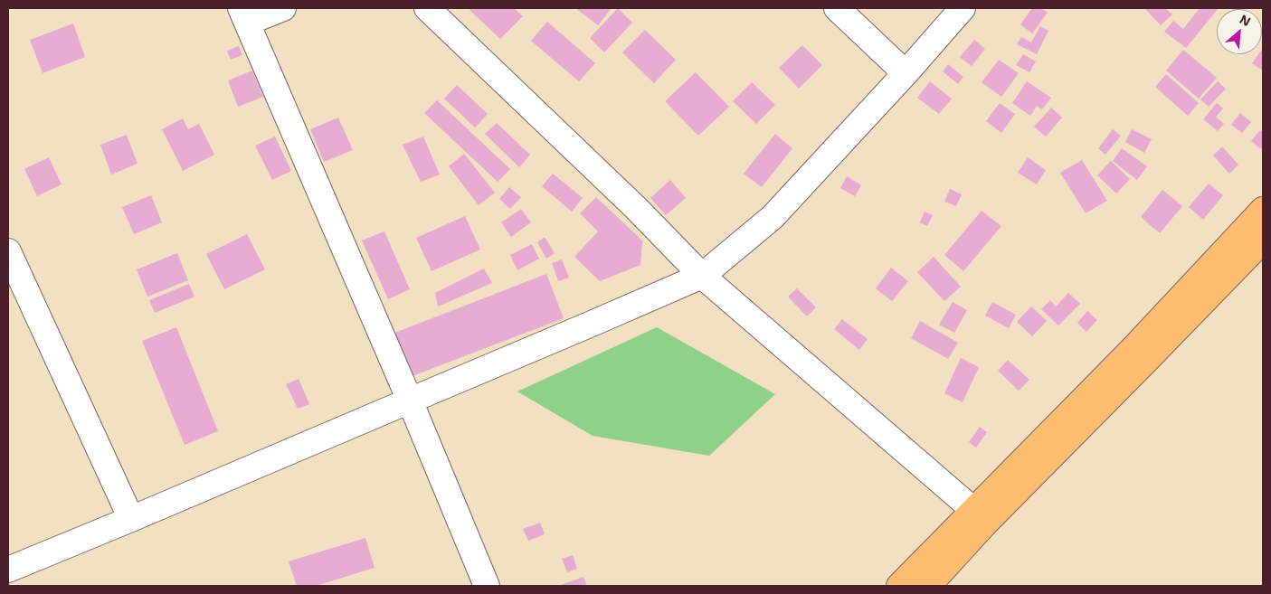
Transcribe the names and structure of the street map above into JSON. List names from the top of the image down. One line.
{"north":"top right"}
